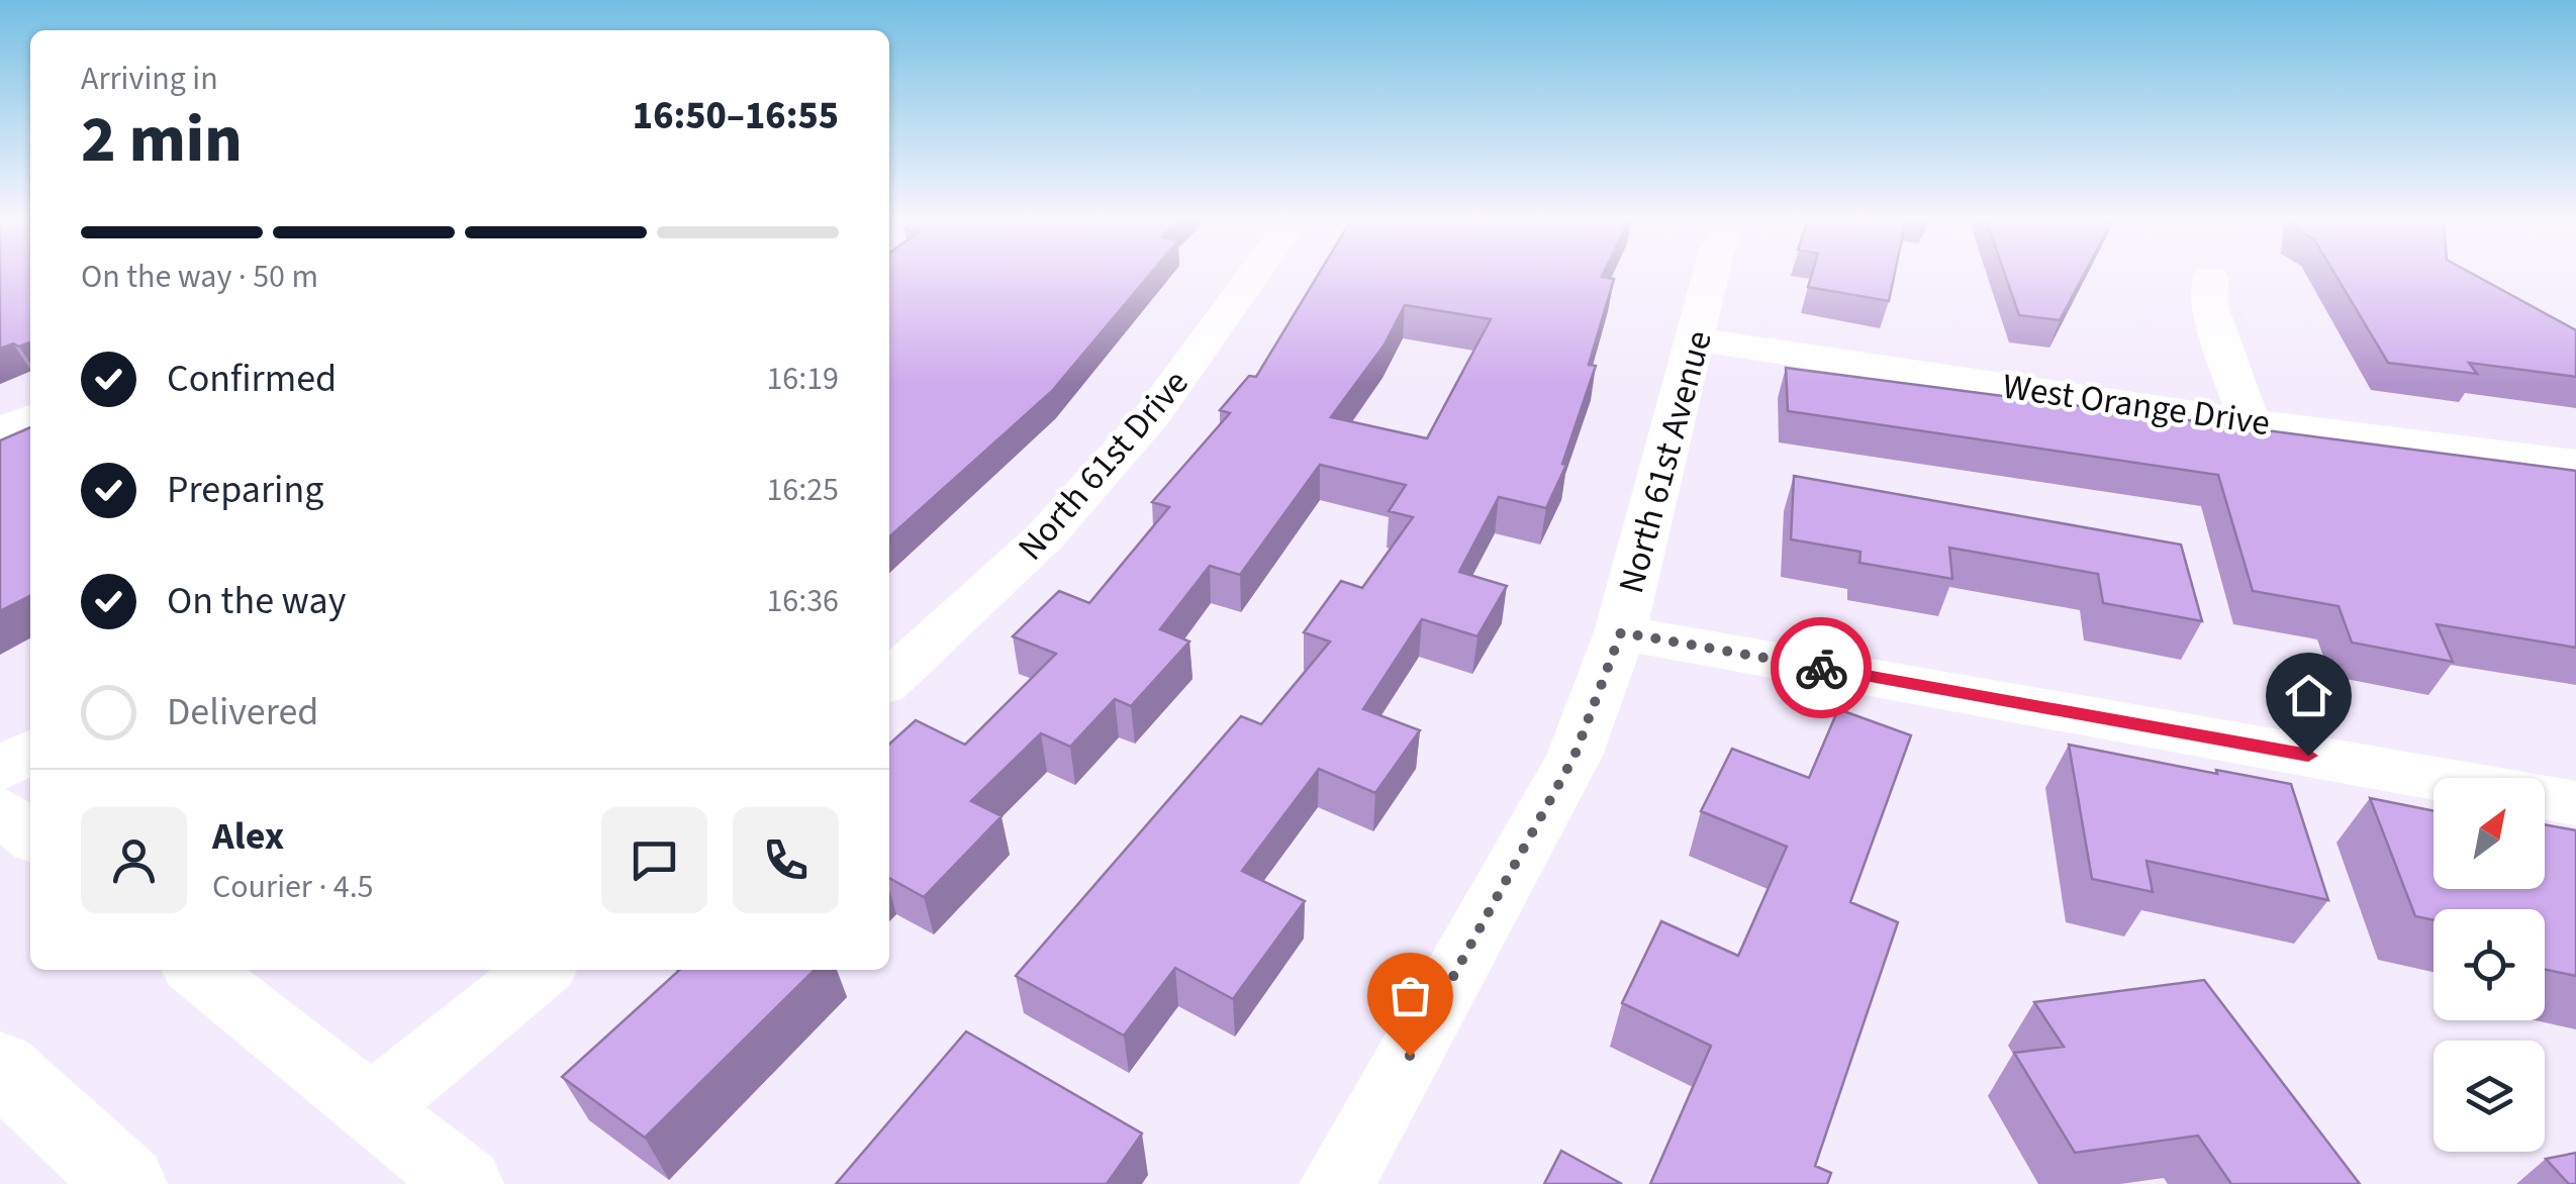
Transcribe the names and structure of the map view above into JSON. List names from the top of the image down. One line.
{"streets":{"street":["West Orange Drive","North 61st Avenue","North 61st Drive"]},"crossings":[["West Orange Drive","North 61st Avenue"]],"north":"top right","page":{"heading":["2 min","Arriving in","16:50–16:55"],"panel":["Alex","Courier · 4.5"],"bar":"On the way · 50 m","list":[["Confirmed","16:19"],["Preparing","16:25"],["On the way","16:36"],"Delivered"]}}
